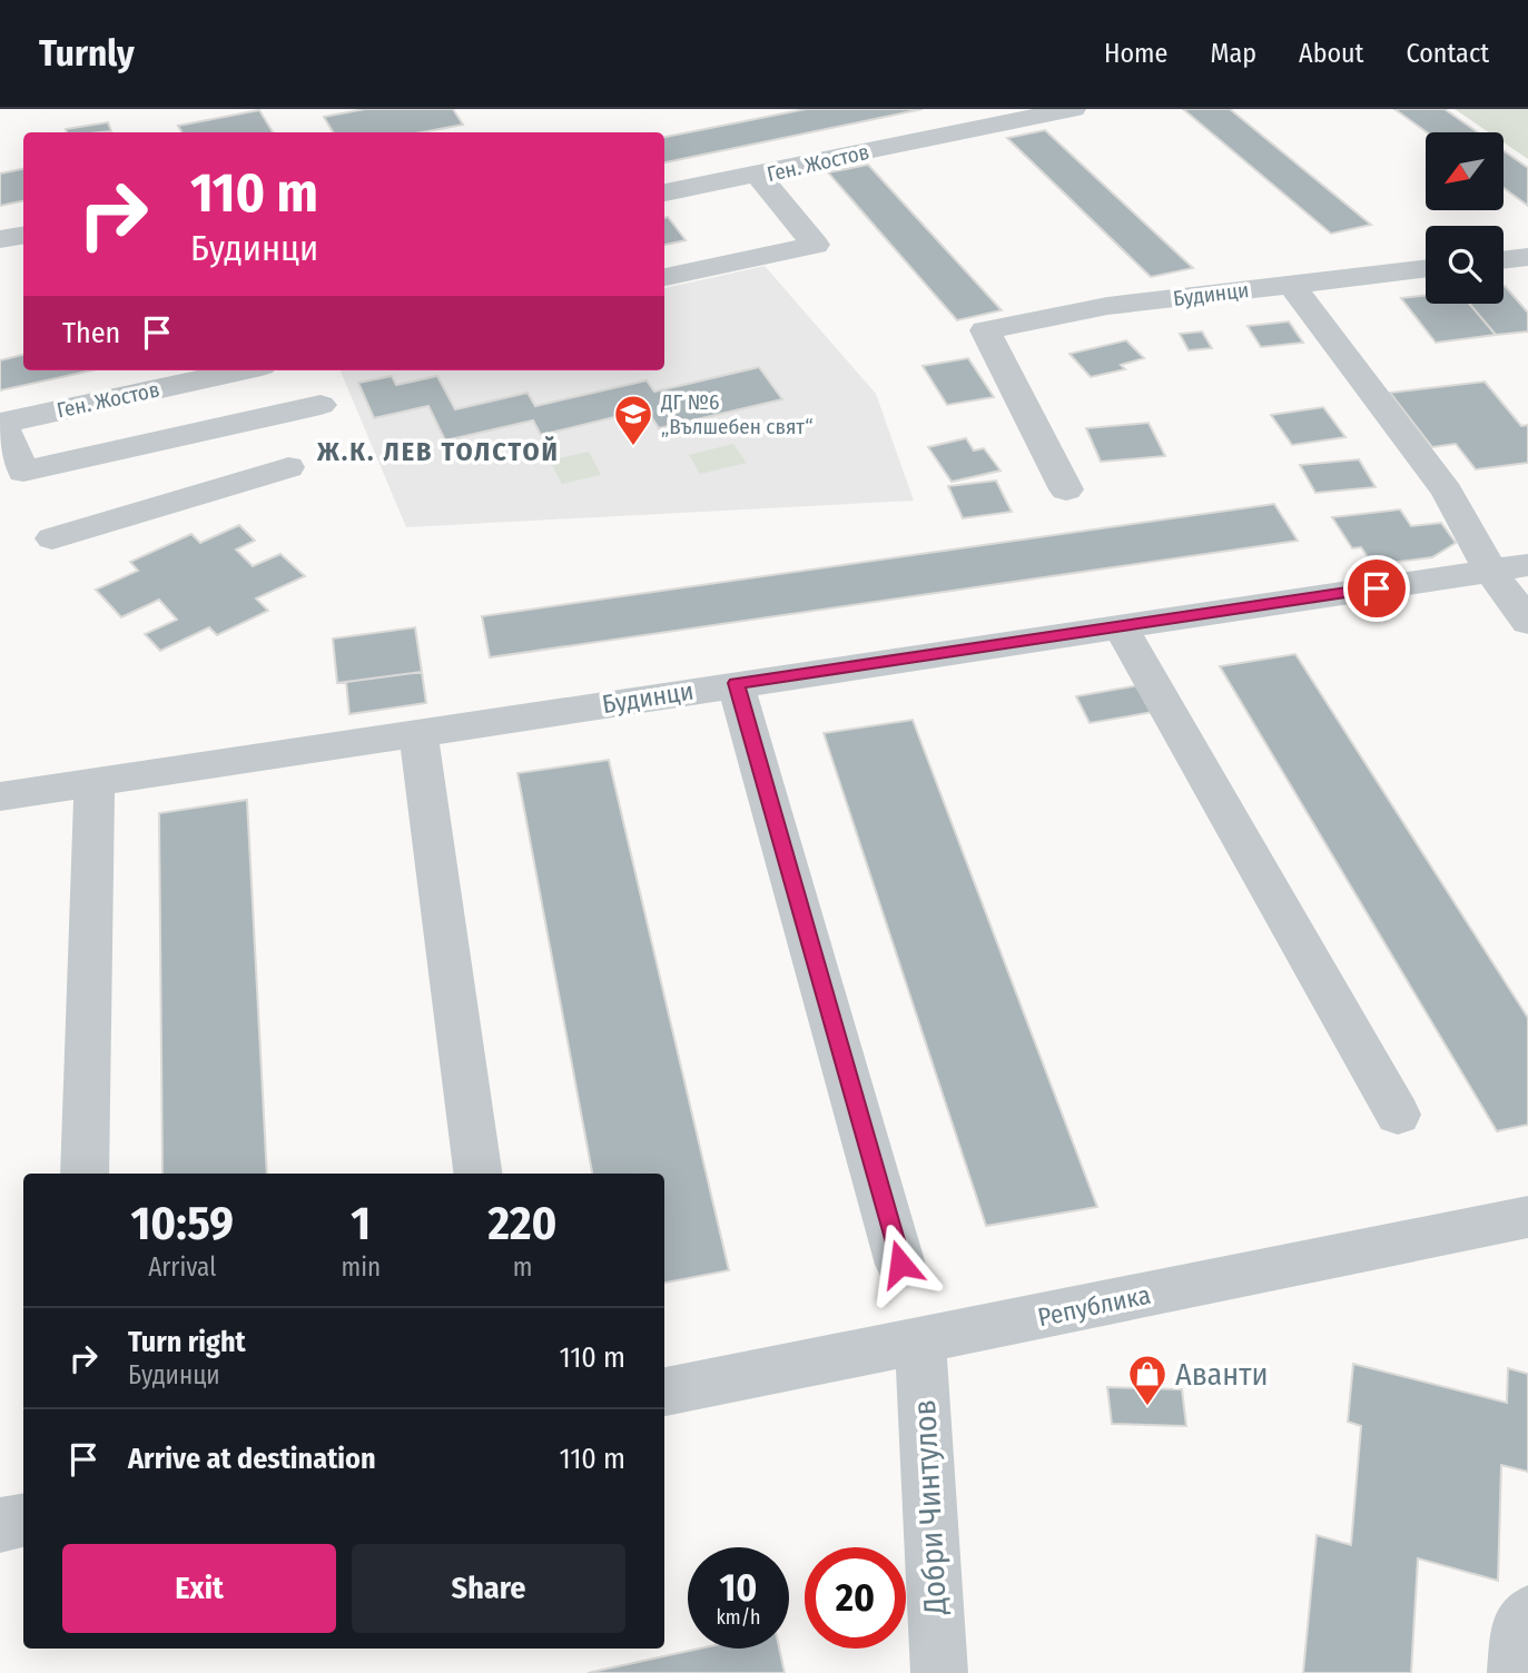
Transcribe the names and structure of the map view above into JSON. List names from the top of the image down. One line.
{"streets":{"street":["Ген. Жостов","Будинци","Република","Добри Чинтулов"]},"crossings":[["Република","Добри Чинтулов"]],"districts":["Ж.К. ЛЕВ ТОЛСТОЙ"],"places":{"school or university":["ДГ №6 „Вълшебен свят“"],"shop":["Аванти"]},"north":"bottom left","page":{"header":"Turnly","nav":["Home","Map","About","Contact"],"turn":["110 m","Будинци"],"then":"Then","eta":["10:59","Arrival","1","min","220","m"],"list":[{"name":"Turn right","note":"Будинци","value":"110 m"},{"name":"Arrive at destination","value":"110 m"}],"buttons":["Exit","Share"],"speed":"10 km/h","limit":"20"}}
